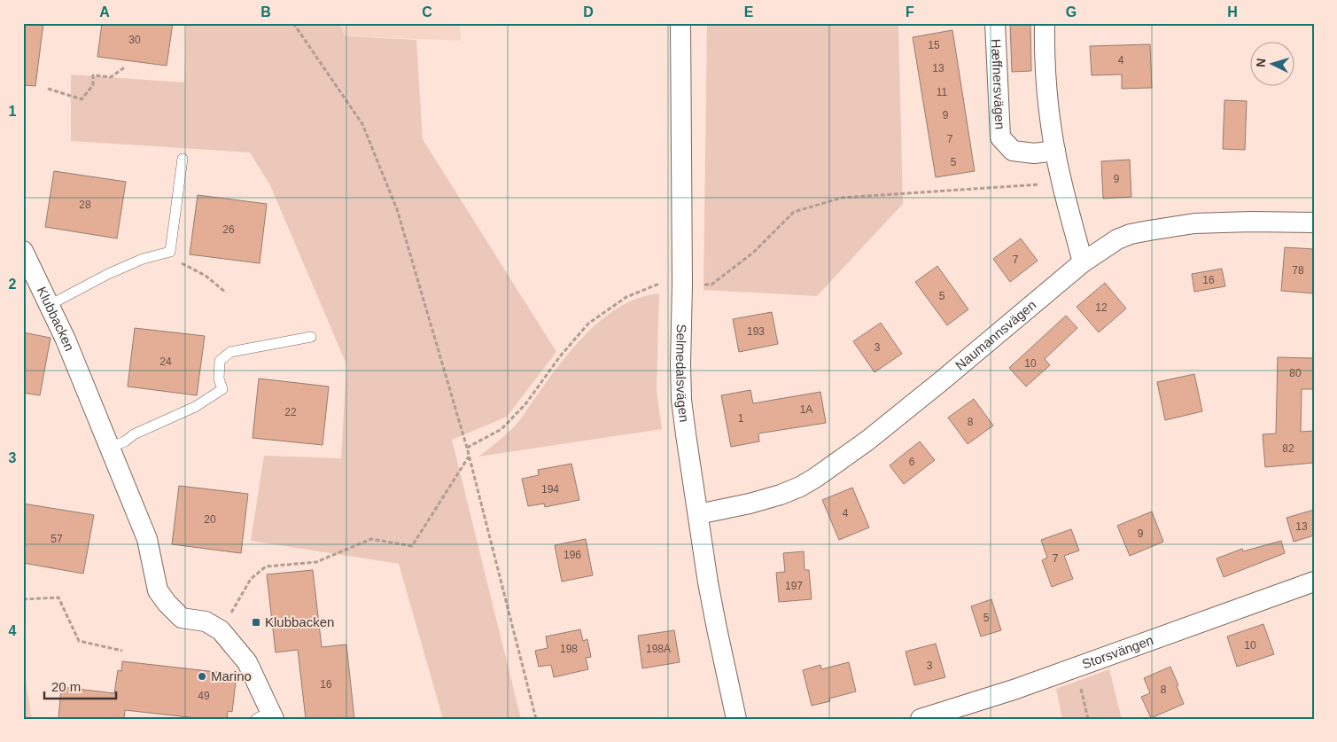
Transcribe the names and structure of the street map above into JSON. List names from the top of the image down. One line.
{"streets":{"street":["Hæffnersvägen","Klubbacken","Naumannsvägen","Selmedalsvägen","Storsvängen"]},"crossings":[["Naumannsvägen","Selmedalsvägen"]],"places":{"transit":["Klubbacken"],"other":["Marino"]},"house_numbers":["30","15","4","13","11","9","7","5","9","28","26","7","78","16","5","12","193","3","24","10","80","1A","22","1","8","82","6","194","4","20","13","9","57","196","7","197","5","10","198","198A","3","16","8","49"],"scale_bar":"20 m","north":"left","grid":{"columns":["A","B","C","D","E","F","G","H"],"rows":["1","2","3","4"]}}
